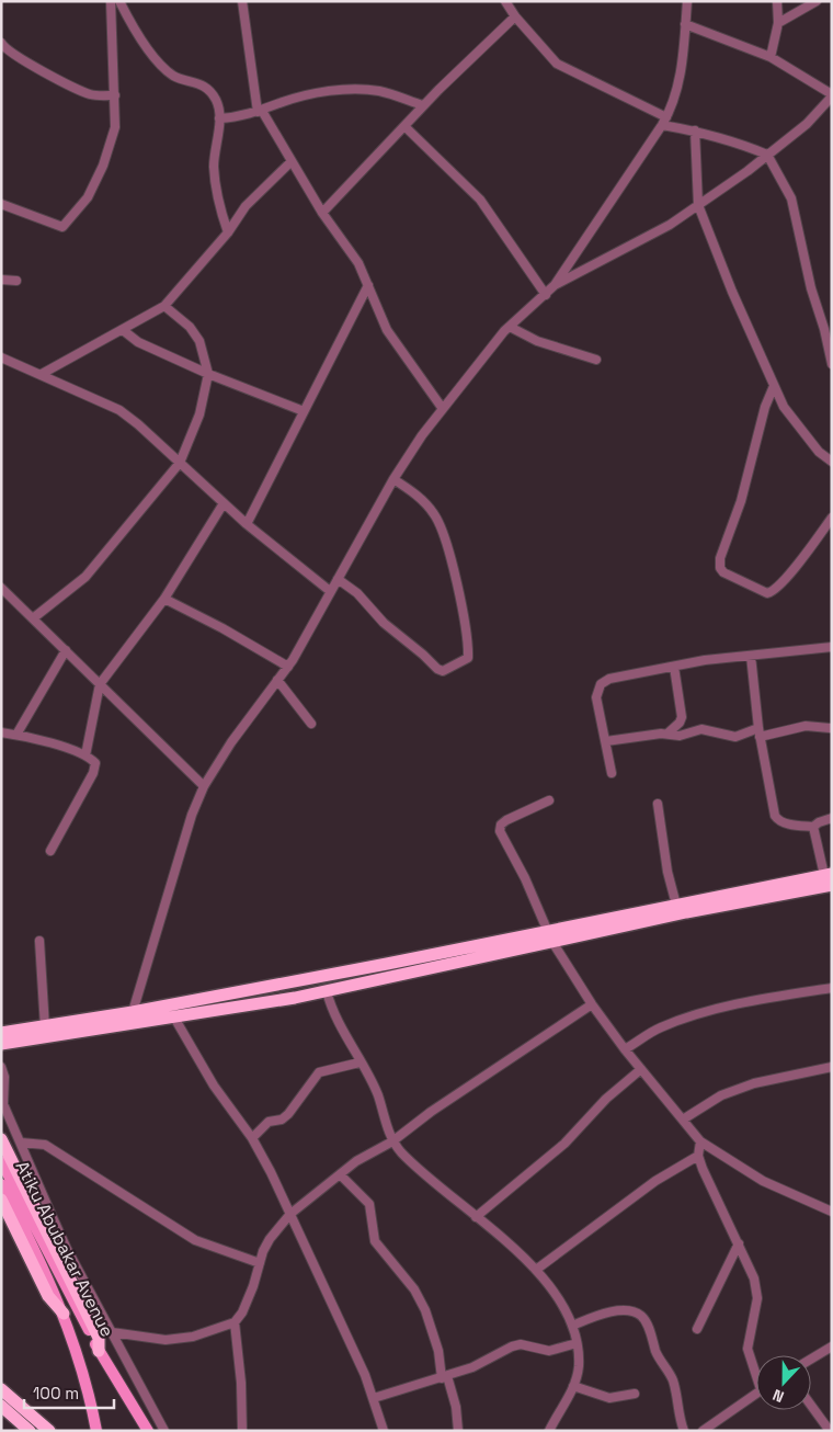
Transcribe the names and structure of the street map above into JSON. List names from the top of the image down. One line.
{"streets":{"main road":["Atiku Abubakar Avenue"]},"scale_bar":"100 m","north":"bottom"}
